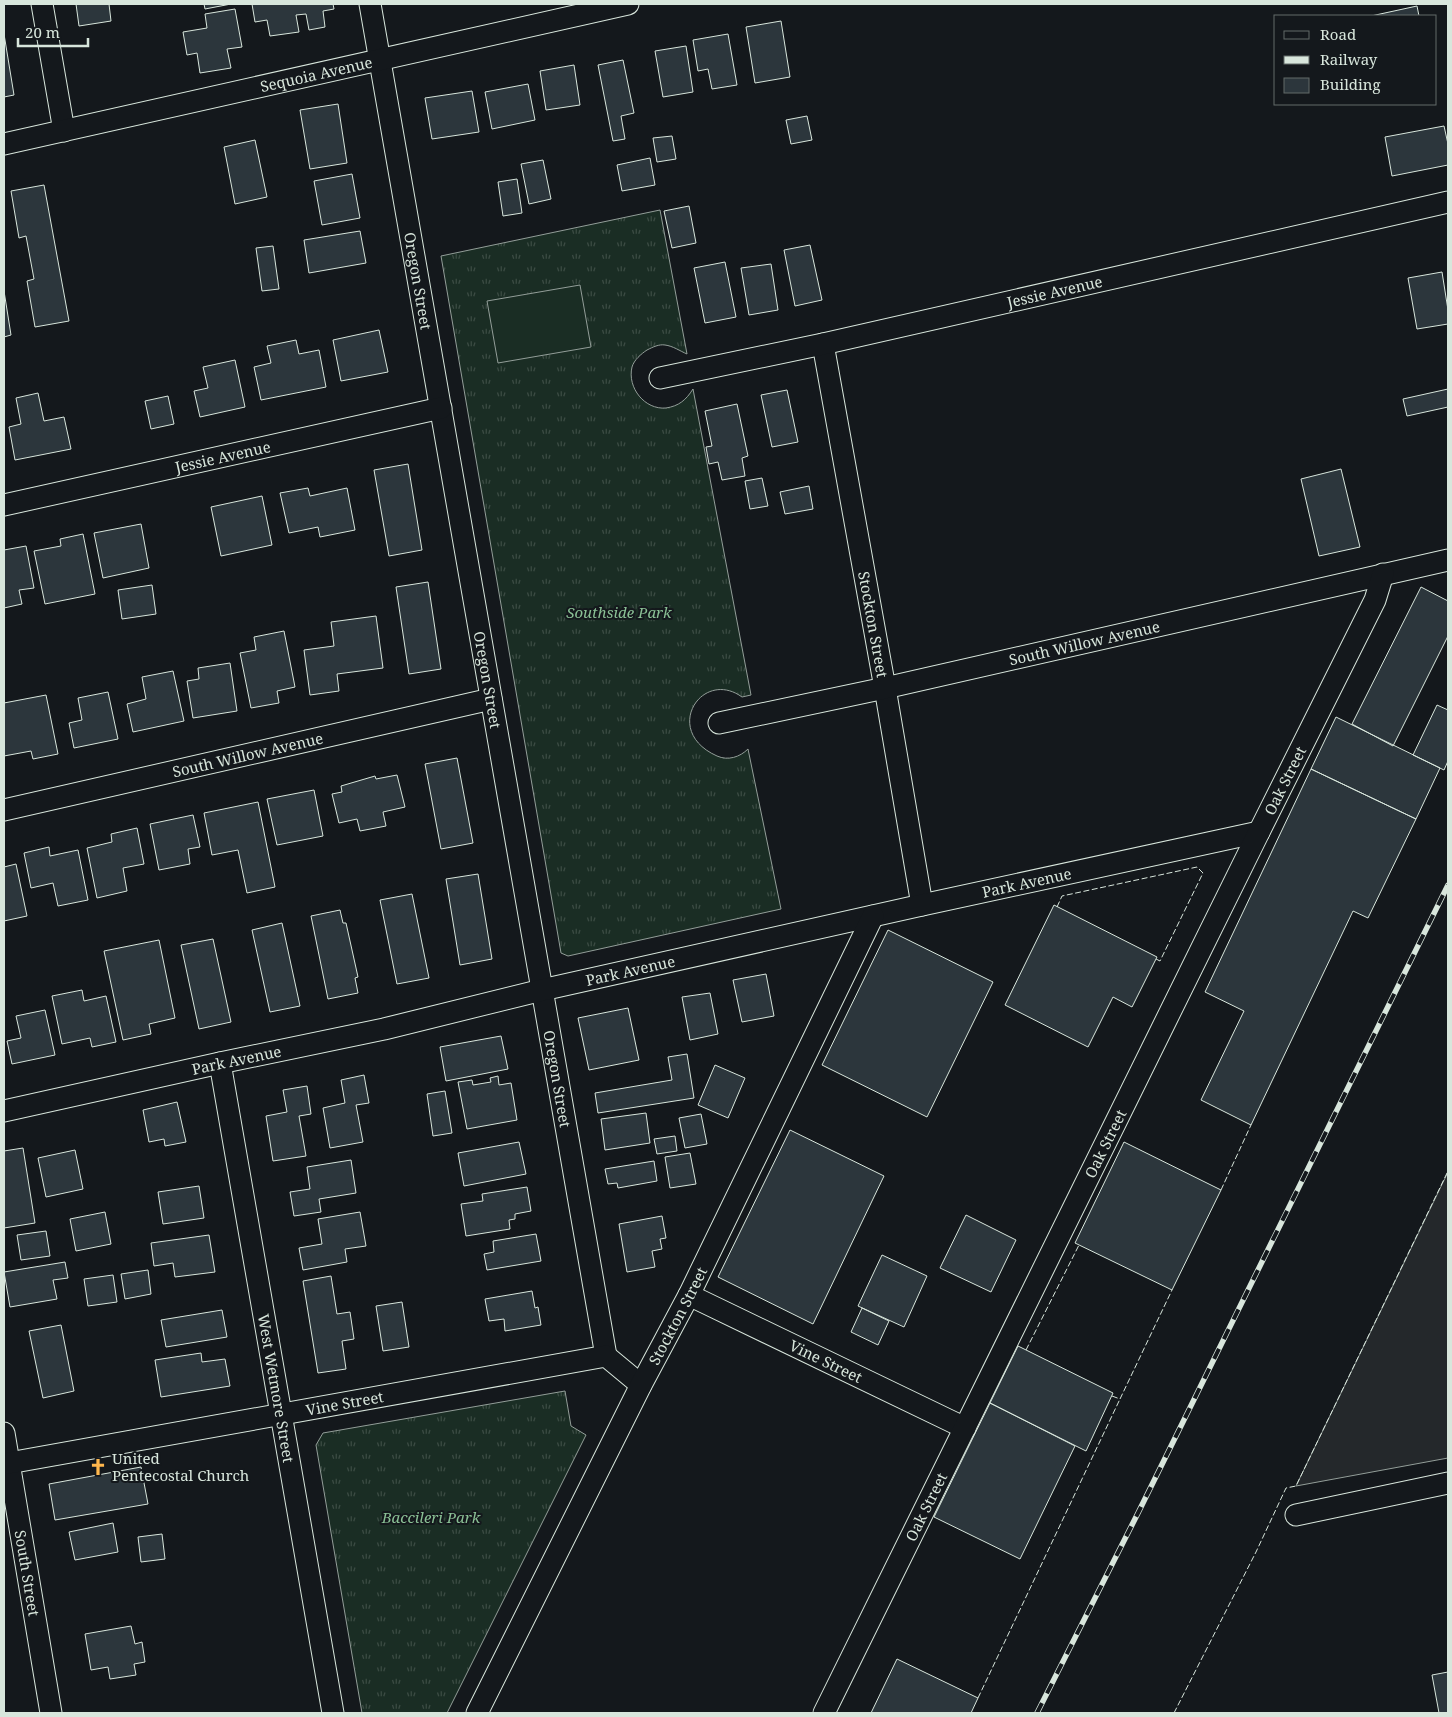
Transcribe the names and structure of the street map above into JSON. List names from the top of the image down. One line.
{"streets":{"street":["Sequoia Avenue","Oregon Street","Jessie Avenue","Stockton Street","South Willow Avenue","Oak Street","Park Avenue","Vine Street","West Wetmore Street","South Street"]},"crossings":[["Sequoia Avenue","Oregon Street"],["Oregon Street","Jessie Avenue"],["Oregon Street","South Willow Avenue"],["Oregon Street","Park Avenue"],["Oregon Street","Vine Street"],["Jessie Avenue","Stockton Street"],["Stockton Street","South Willow Avenue"],["Stockton Street","Park Avenue"],["Stockton Street","Vine Street"],["South Willow Avenue","Oak Street"],["Oak Street","Park Avenue"],["Oak Street","Vine Street"],["Park Avenue","West Wetmore Street"],["Vine Street","West Wetmore Street"],["Vine Street","South Street"]],"parks":["Southside Park","Baccileri Park"],"places":{"church":["United Pentecostal Church"]},"legend":["Road","Railway","Building"],"scale_bar":"20 m"}
